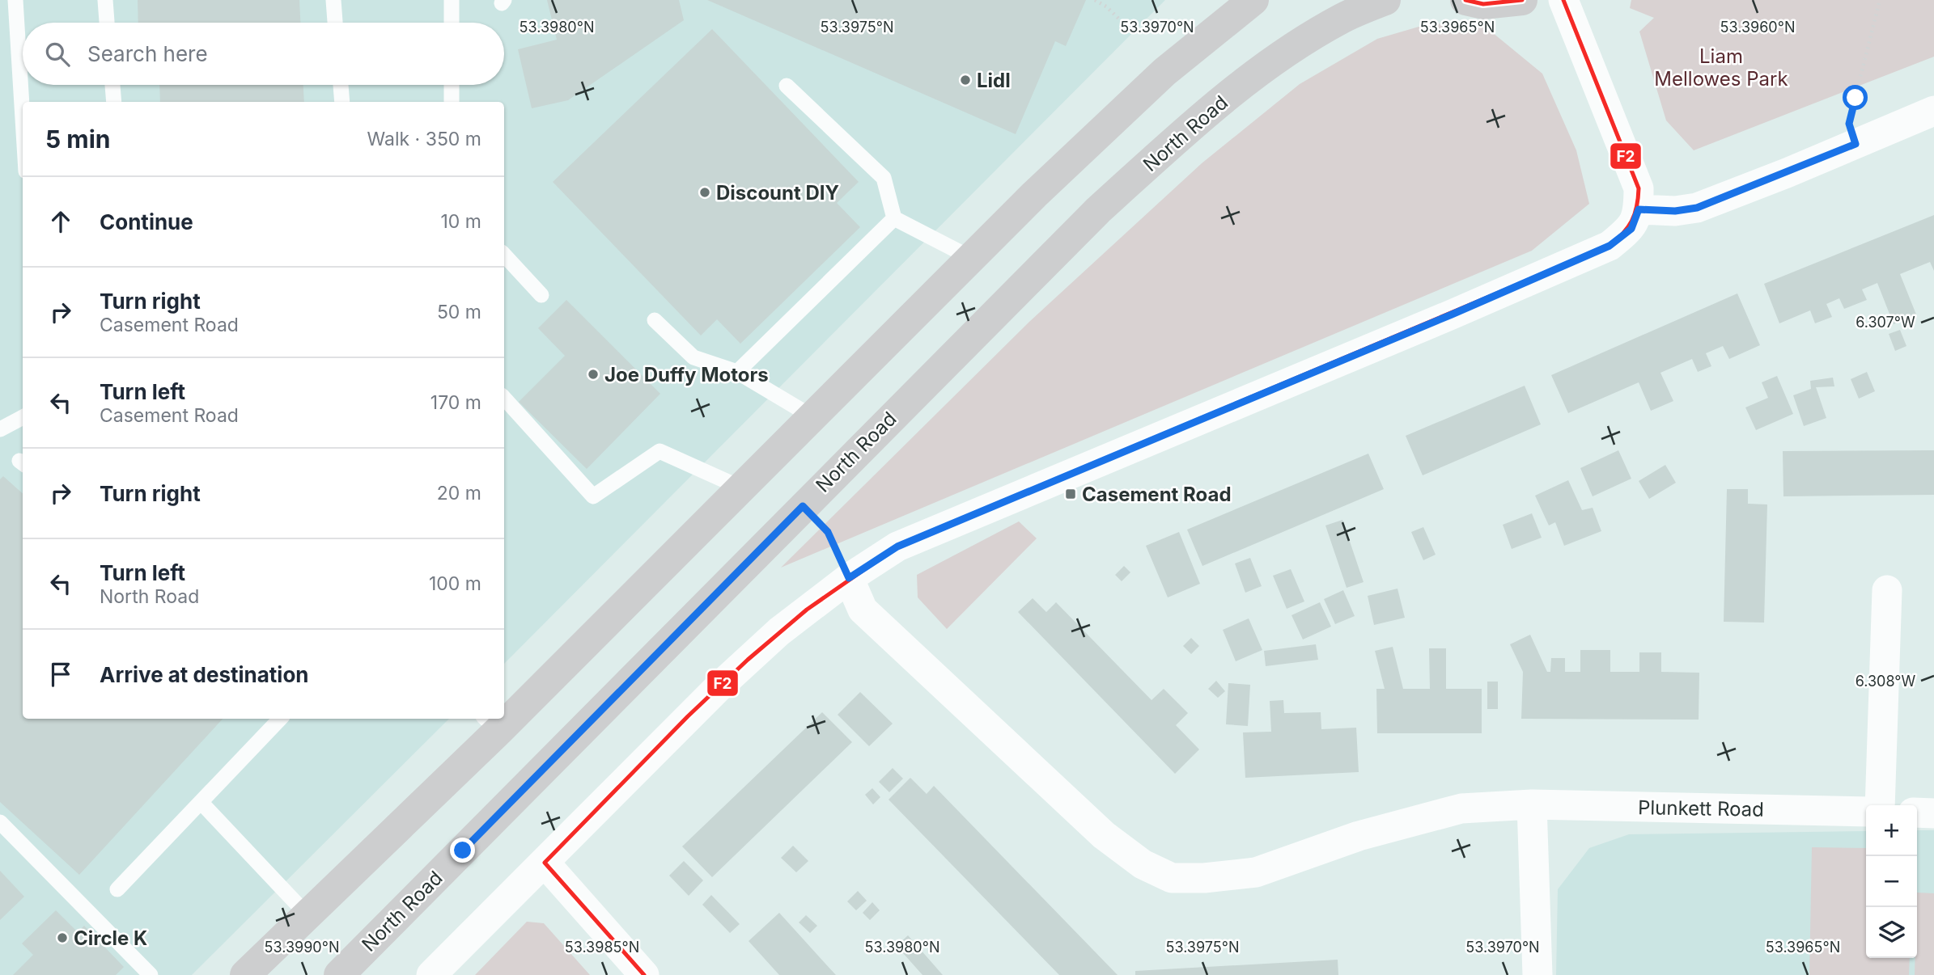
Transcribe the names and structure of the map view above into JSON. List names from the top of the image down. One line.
{"streets":{"main road":["North Road"],"street":["Plunkett Road"]},"parks":["Liam Mellowes Park"],"places":{"other":["Lidl","Discount DIY","Joe Duffy Motors","Circle K"],"transit":["Casement Road"]},"lines":["transit line F2"],"page":{"search":"Search here","heading":["5 min","Walk · 350 m"],"list":[["Continue","10 m"],["Turn right","Casement Road","50 m"],["Turn left","Casement Road","170 m"],["Turn right","20 m"],["Turn left","North Road","100 m"],"Arrive at destination"],"map_buttons":["+","−"]},"coordinates":["53.3960°N","53.3980°N","53.3975°N","53.3970°N","53.3965°N","6.307°W","6.308°W","53.3990°N","53.3985°N"]}
